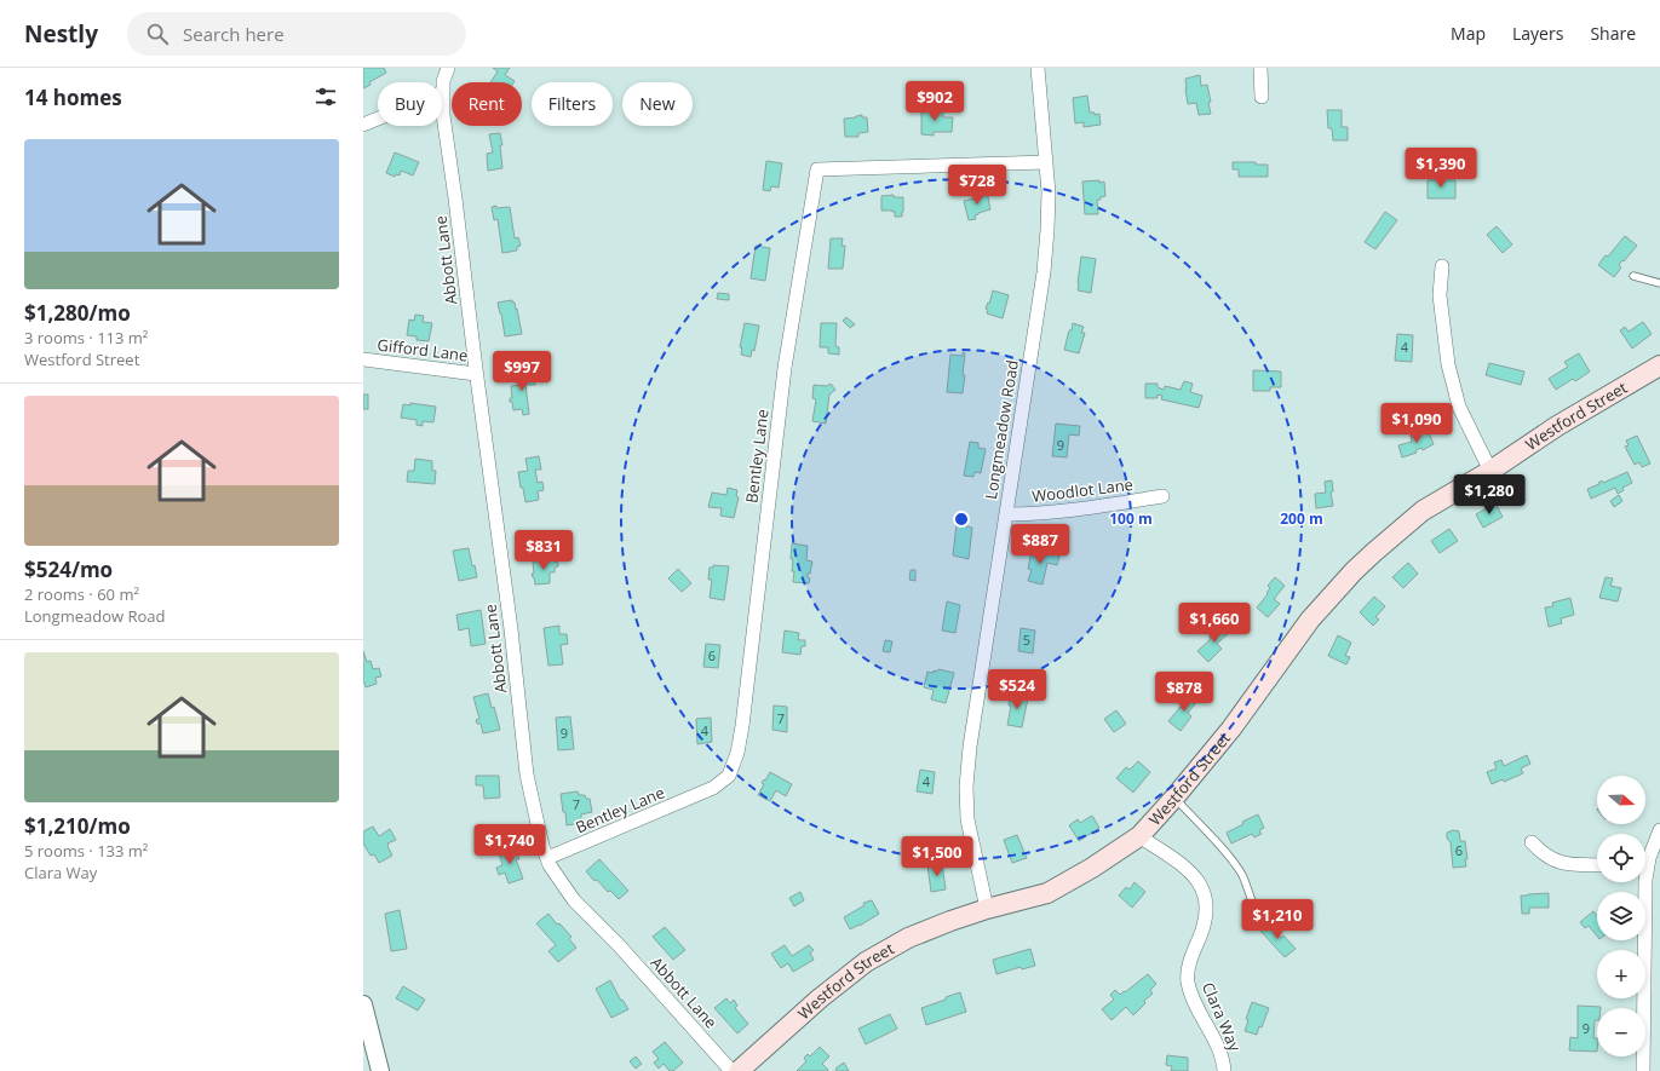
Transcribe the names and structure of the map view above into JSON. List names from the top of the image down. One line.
{"streets":{"main road":["Westford Street"],"street":["Abbott Lane","Gifford Lane","Longmeadow Road","Bentley Lane","Woodlot Lane","Clara Way"]},"crossings":[["Abbott Lane","Gifford Lane"],["Abbott Lane","Bentley Lane"],["Westford Street","Longmeadow Road"],["Westford Street","Clara Way"],["Longmeadow Road","Bentley Lane"],["Longmeadow Road","Woodlot Lane"]],"house_numbers":["4","9","5","6","7","4","9","4","7","6","9"],"north":"right","page":{"header":"Nestly","search":"Search here","nav":["Map","Layers","Share"],"heading":"14 homes","price":["$902","$1,390","$728","$997","$1,090","$1,280","$887","$831","$1,660","$524","$878","$1,740","$1,500","$1,210"],"chip":["Buy","Rent","Filters","New"],"list":[{"name":"$1,280/mo","note":"3 rooms · 113 m² · Westford Street"},{"name":"$524/mo","note":"2 rooms · 60 m² · Longmeadow Road"},{"name":"$1,210/mo","note":"5 rooms · 133 m² · Clara Way"}],"map_buttons":["+","−"]},"rings":["100 m","200 m"]}
